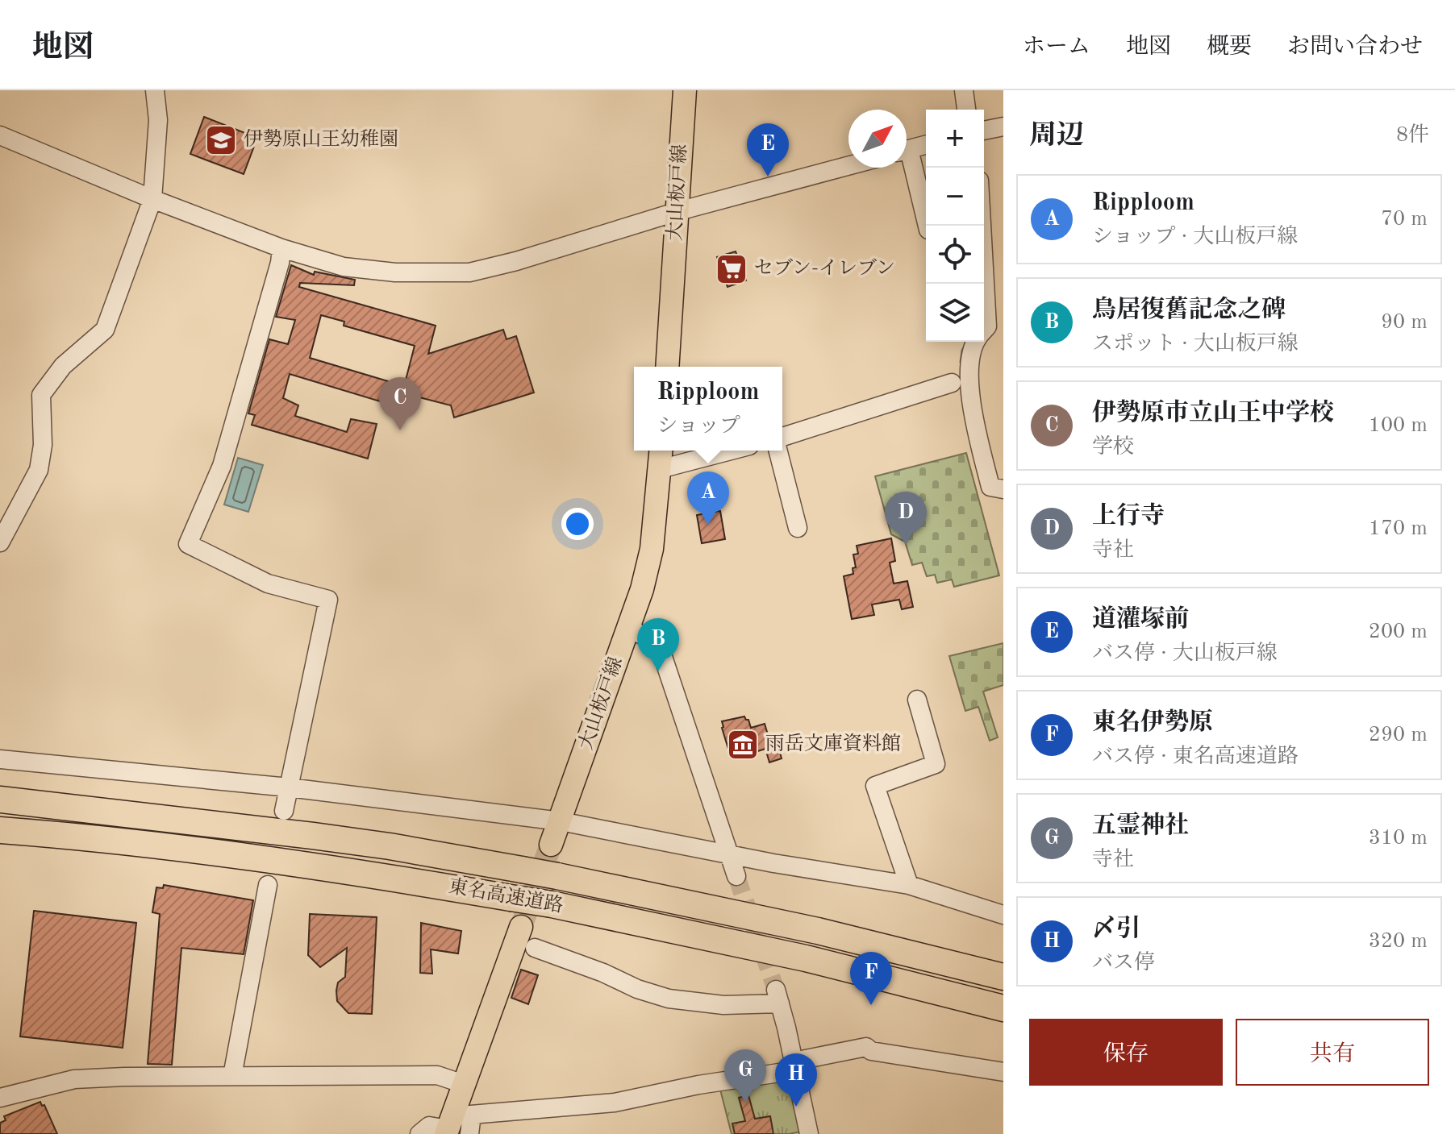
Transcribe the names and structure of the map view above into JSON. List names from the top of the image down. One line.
{"streets":{"highway":["東名高速道路"],"main road":["大山板戸線"]},"places":{"school or university":["伊勢原山王幼稚園"],"supermarket":["セブン-イレブン"],"museum":["雨岳文庫資料館"]},"north":"top right","page":{"header":"地図","nav":["ホーム","地図","概要","お問い合わせ"],"heading":["周辺","8件"],"map_buttons":["+","−"],"pins":["E","C","A","D","B","F","G","H"],"list":[{"mark":"A","name":"Ripploom","note":"ショップ · 大山板戸線","value":"70 m"},{"mark":"B","name":"鳥居復舊記念之碑","note":"スポット · 大山板戸線","value":"90 m"},{"mark":"C","name":"伊勢原市立山王中学校","note":"学校","value":"100 m"},{"mark":"D","name":"上行寺","note":"寺社","value":"170 m"},{"mark":"E","name":"道灌塚前","note":"バス停 · 大山板戸線","value":"200 m"},{"mark":"F","name":"東名伊勢原","note":"バス停 · 東名高速道路","value":"290 m"},{"mark":"G","name":"五霊神社","note":"寺社","value":"310 m"},{"mark":"H","name":"〆引","note":"バス停","value":"320 m"}],"popup":["Ripploom","ショップ"],"buttons":["保存","共有"]}}
